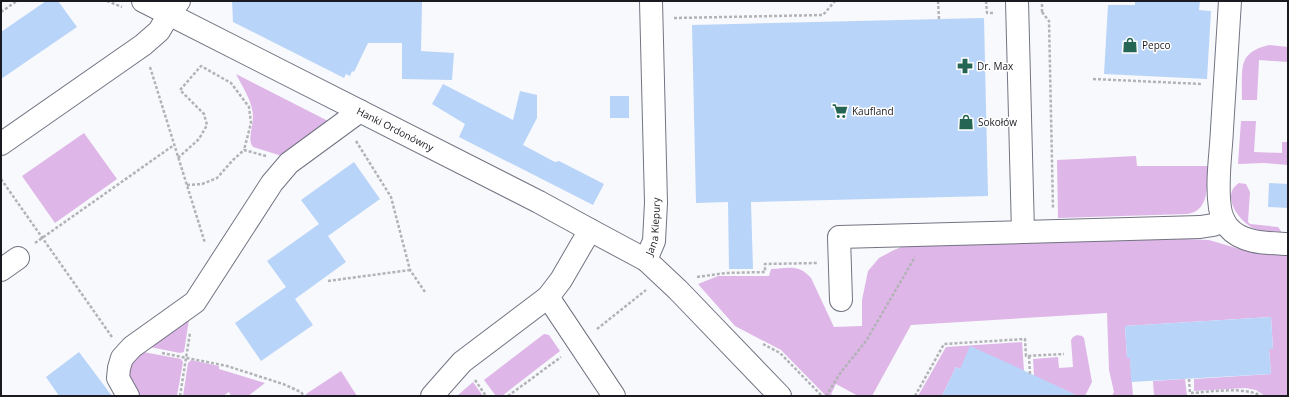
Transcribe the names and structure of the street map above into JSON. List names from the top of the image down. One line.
{"streets":{"street":["Hanki Ordonówny","Jana Kiepury"]},"crossings":[["Hanki Ordonówny","Jana Kiepury"]],"places":{"shop":["Pepco","Sokołów"],"pharmacy":["Dr. Max"],"supermarket":["Kaufland"]}}
